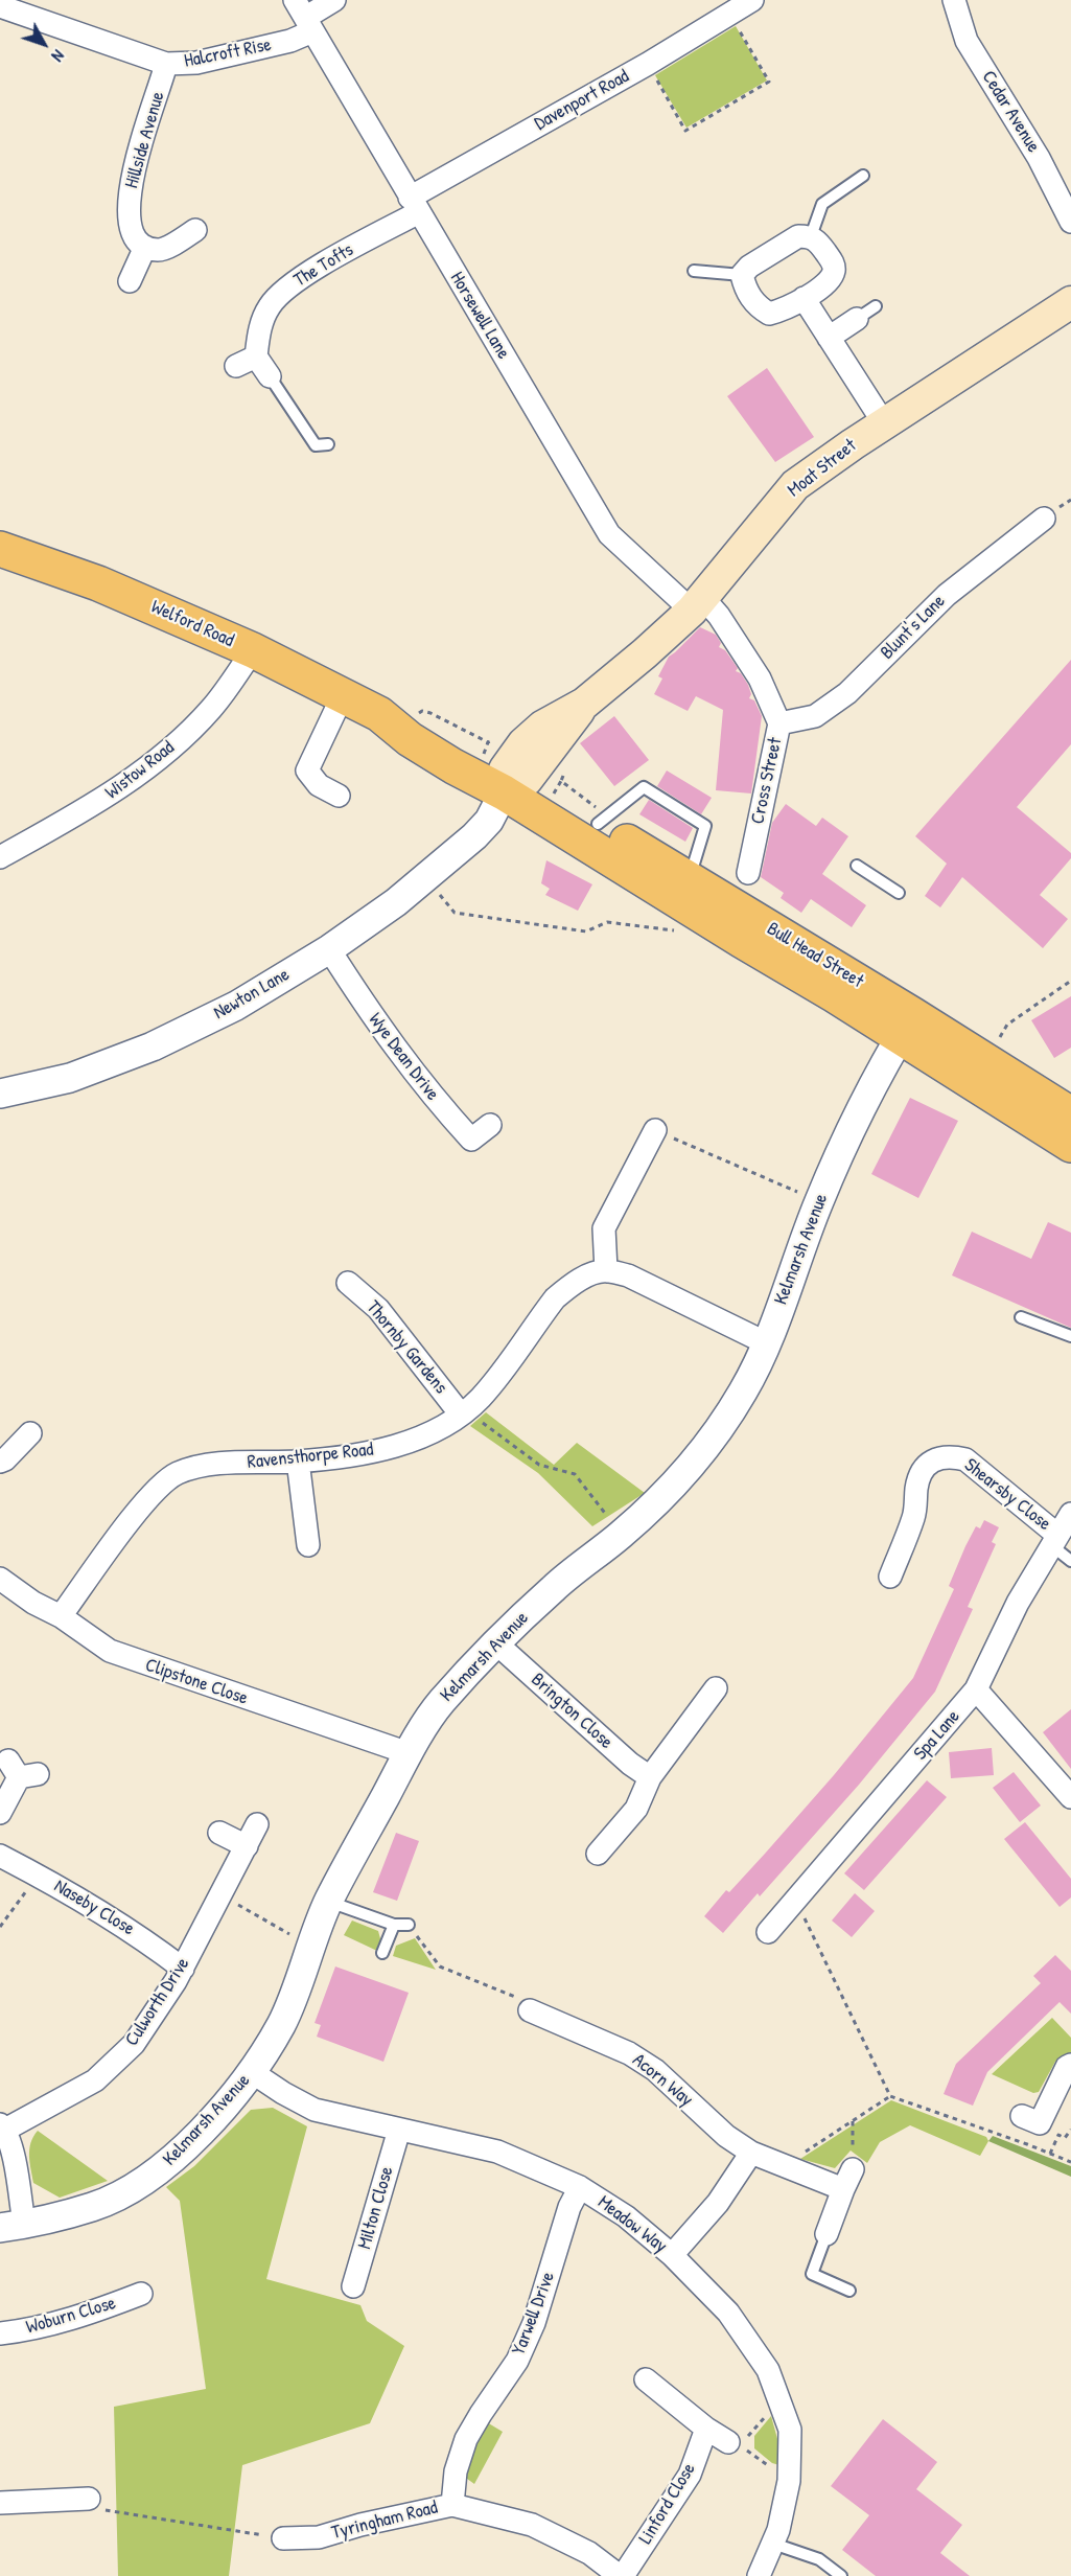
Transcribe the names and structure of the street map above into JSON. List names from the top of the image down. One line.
{"streets":{"main road":["Moat Street","Welford Road","Bull Head Street"],"street":["Halcroft Rise","Davenport Road","Cedar Avenue","Hillside Avenue","The Tofts","Horsewell Lane","Blunt's Lane","Wistow Road","Cross Street","Newton Lane","Wye Dean Drive","Kelmarsh Avenue","Thornby Gardens","Ravensthorpe Road","Shearsby Close","Clipstone Close","Brington Close","Spa Lane","Naseby Close","Culworth Drive","Acorn Way","Milton Close","Meadow Way","Yarwell Drive","Woburn Close","Linford Close","Tyringham Road"]},"crossings":[["Halcroft Rise","Hillside Avenue"],["Halcroft Rise","Horsewell Lane"],["Davenport Road","The Tofts"],["Davenport Road","Horsewell Lane"],["The Tofts","Horsewell Lane"],["Horsewell Lane","Moat Street"],["Horsewell Lane","Cross Street"],["Moat Street","Welford Road"],["Moat Street","Cross Street"],["Moat Street","Bull Head Street"],["Moat Street","Newton Lane"],["Welford Road","Wistow Road"],["Welford Road","Bull Head Street"],["Welford Road","Newton Lane"],["Blunt's Lane","Cross Street"],["Bull Head Street","Newton Lane"],["Bull Head Street","Kelmarsh Avenue"],["Newton Lane","Wye Dean Drive"],["Kelmarsh Avenue","Clipstone Close"],["Kelmarsh Avenue","Brington Close"],["Kelmarsh Avenue","Meadow Way"],["Thornby Gardens","Ravensthorpe Road"],["Ravensthorpe Road","Clipstone Close"],["Shearsby Close","Spa Lane"],["Naseby Close","Culworth Drive"],["Milton Close","Meadow Way"],["Meadow Way","Yarwell Drive"],["Yarwell Drive","Tyringham Road"],["Linford Close","Tyringham Road"]],"north":"bottom right"}
